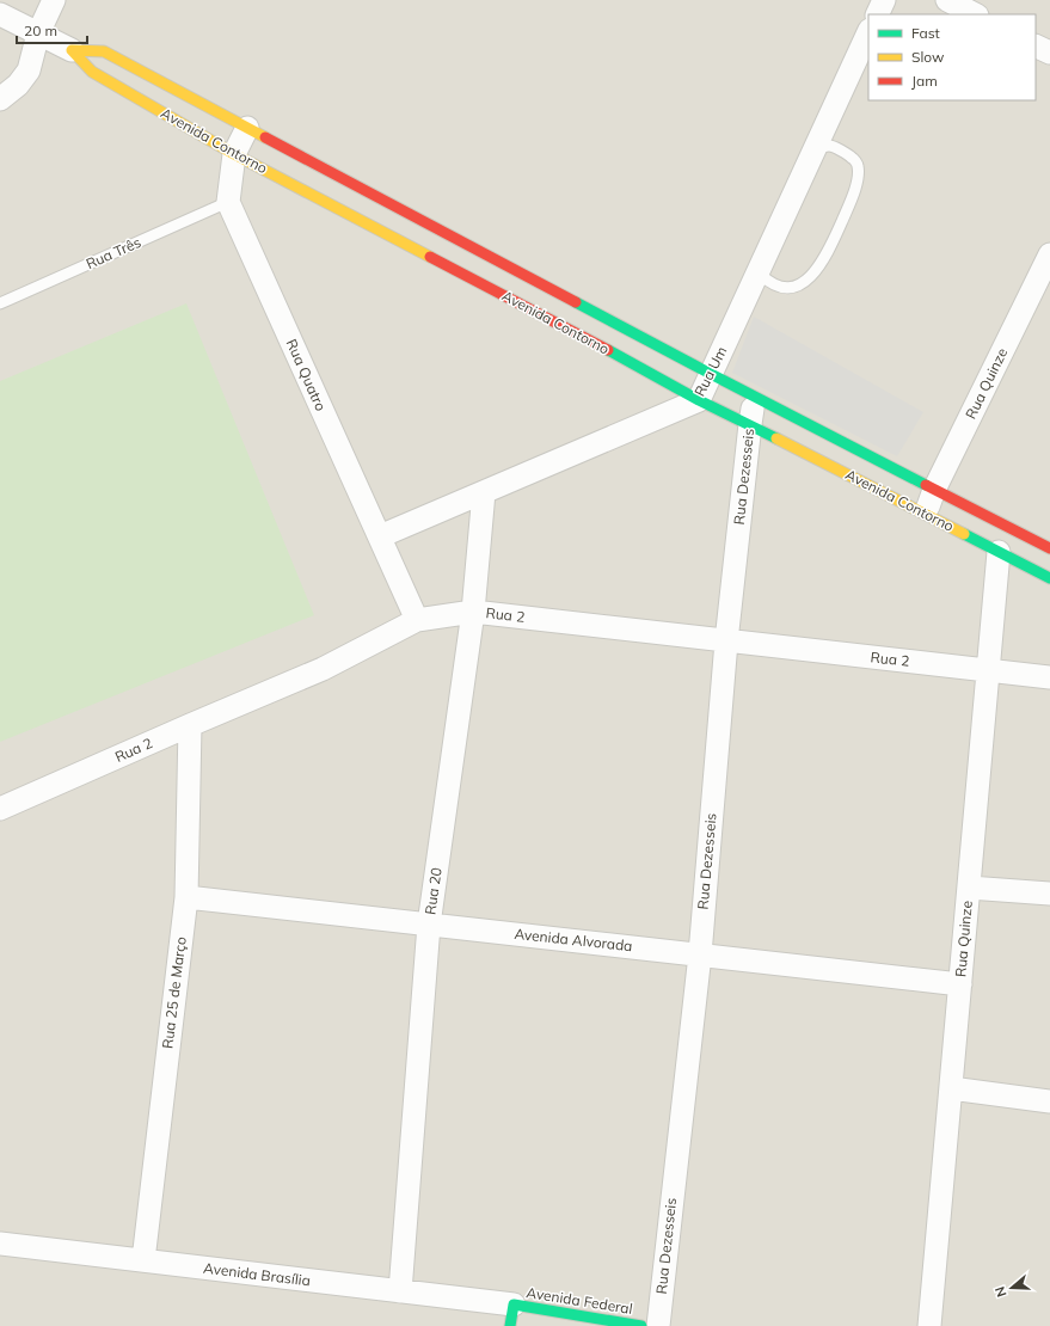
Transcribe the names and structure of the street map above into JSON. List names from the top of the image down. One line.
{"streets":{"street":["Avenida Contorno","Rua Um","Rua Quatro","Rua Quinze","Rua Dezesseis","Rua 2","Rua 20","Avenida Alvorada","Rua 25 de Março","Avenida Brasília","Avenida Federal"],"lane":["Rua Três"]},"crossings":[["Avenida Contorno","Rua Um"],["Avenida Contorno","Rua Quinze"],["Avenida Contorno","Rua Dezesseis"],["Rua Três","Rua Quatro"],["Rua Um","Rua Quatro"],["Rua Um","Rua 20"],["Rua Quatro","Rua 2"],["Rua Quinze","Rua 2"],["Rua Quinze","Avenida Alvorada"],["Rua Dezesseis","Rua 2"],["Rua Dezesseis","Avenida Alvorada"],["Rua 2","Rua 20"],["Rua 2","Rua 25 de Março"],["Rua 20","Avenida Alvorada"],["Rua 20","Avenida Brasília"],["Avenida Alvorada","Rua 25 de Março"],["Rua 25 de Março","Avenida Brasília"],["Avenida Brasília","Avenida Federal"]],"legend":["Fast","Slow","Jam"],"scale_bar":"20 m","north":"left"}
